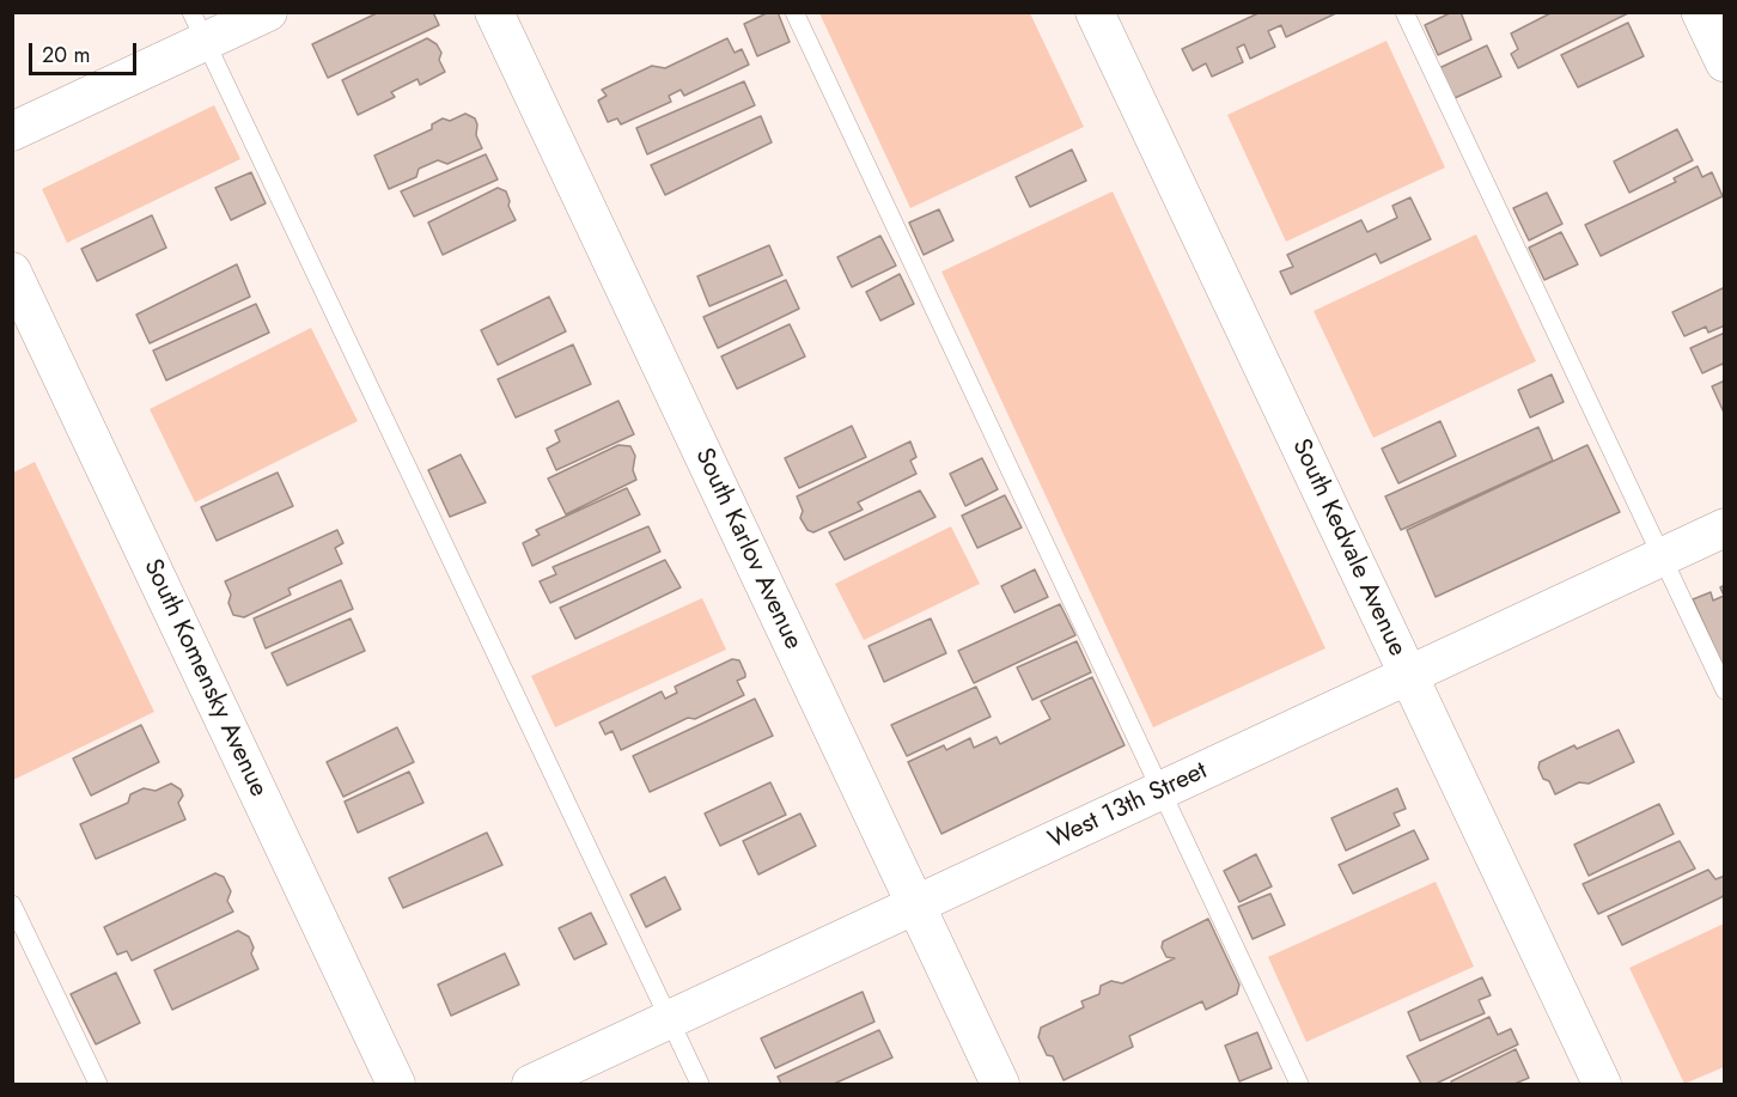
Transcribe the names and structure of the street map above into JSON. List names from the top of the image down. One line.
{"streets":{"street":["South Kedvale Avenue","South Karlov Avenue","South Komensky Avenue","West 13th Street"]},"crossings":[["South Kedvale Avenue","West 13th Street"],["South Karlov Avenue","West 13th Street"]],"scale_bar":"20 m"}
